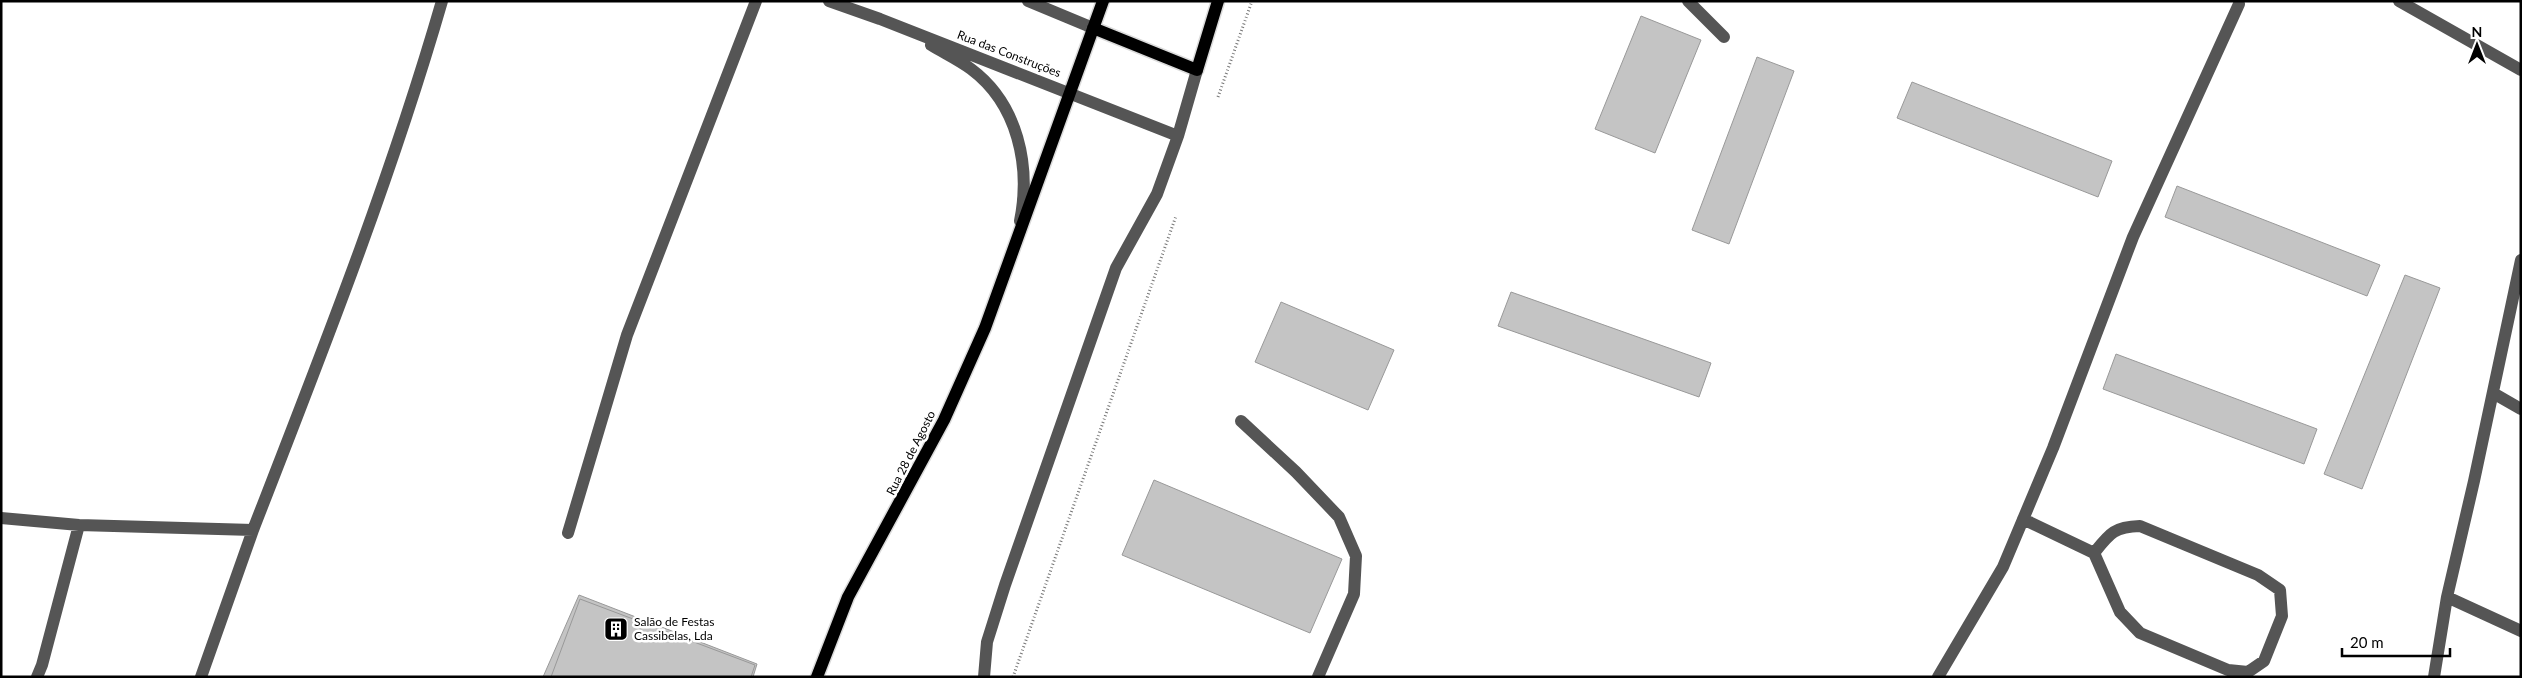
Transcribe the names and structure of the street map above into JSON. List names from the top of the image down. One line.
{"streets":{"main road":["Rua 28 de Agosto"],"street":["Rua das Construções"]},"crossings":[["Rua das Construções","Rua 28 de Agosto"]],"places":{"building":["Salão de Festas Cassibelas, Lda"]},"scale_bar":"20 m","north":"top"}
